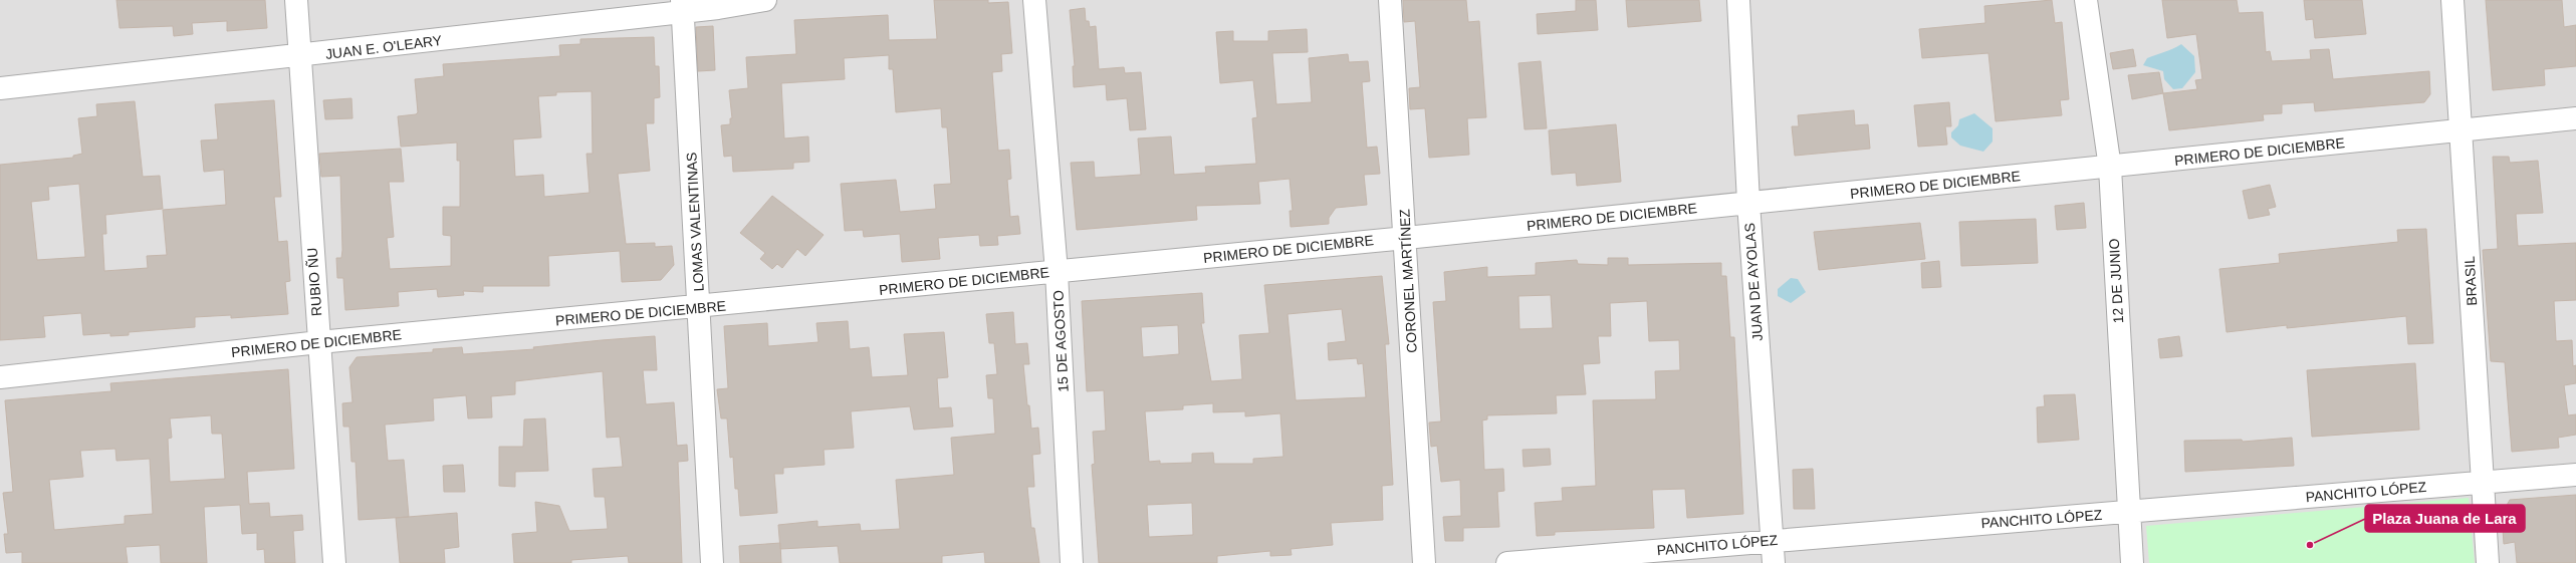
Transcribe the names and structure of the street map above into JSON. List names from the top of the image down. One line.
{"streets":{"street":["JUAN E. O'LEARY","PRIMERO DE DICIEMBRE","LOMAS VALENTINAS","CORONEL MARTÍNEZ","12 DE JUNIO","BRASIL","RUBIO ÑU","JUAN DE AYOLAS","15 DE AGOSTO","PANCHITO LÓPEZ"]},"crossings":[["JUAN E. O'LEARY","LOMAS VALENTINAS"],["JUAN E. O'LEARY","RUBIO ÑU"],["PRIMERO DE DICIEMBRE","LOMAS VALENTINAS"],["PRIMERO DE DICIEMBRE","CORONEL MARTÍNEZ"],["PRIMERO DE DICIEMBRE","12 DE JUNIO"],["PRIMERO DE DICIEMBRE","BRASIL"],["PRIMERO DE DICIEMBRE","RUBIO ÑU"],["PRIMERO DE DICIEMBRE","JUAN DE AYOLAS"],["PRIMERO DE DICIEMBRE","15 DE AGOSTO"],["12 DE JUNIO","PANCHITO LÓPEZ"],["BRASIL","PANCHITO LÓPEZ"],["JUAN DE AYOLAS","PANCHITO LÓPEZ"]],"places":["Plaza Juana de Lara"]}
